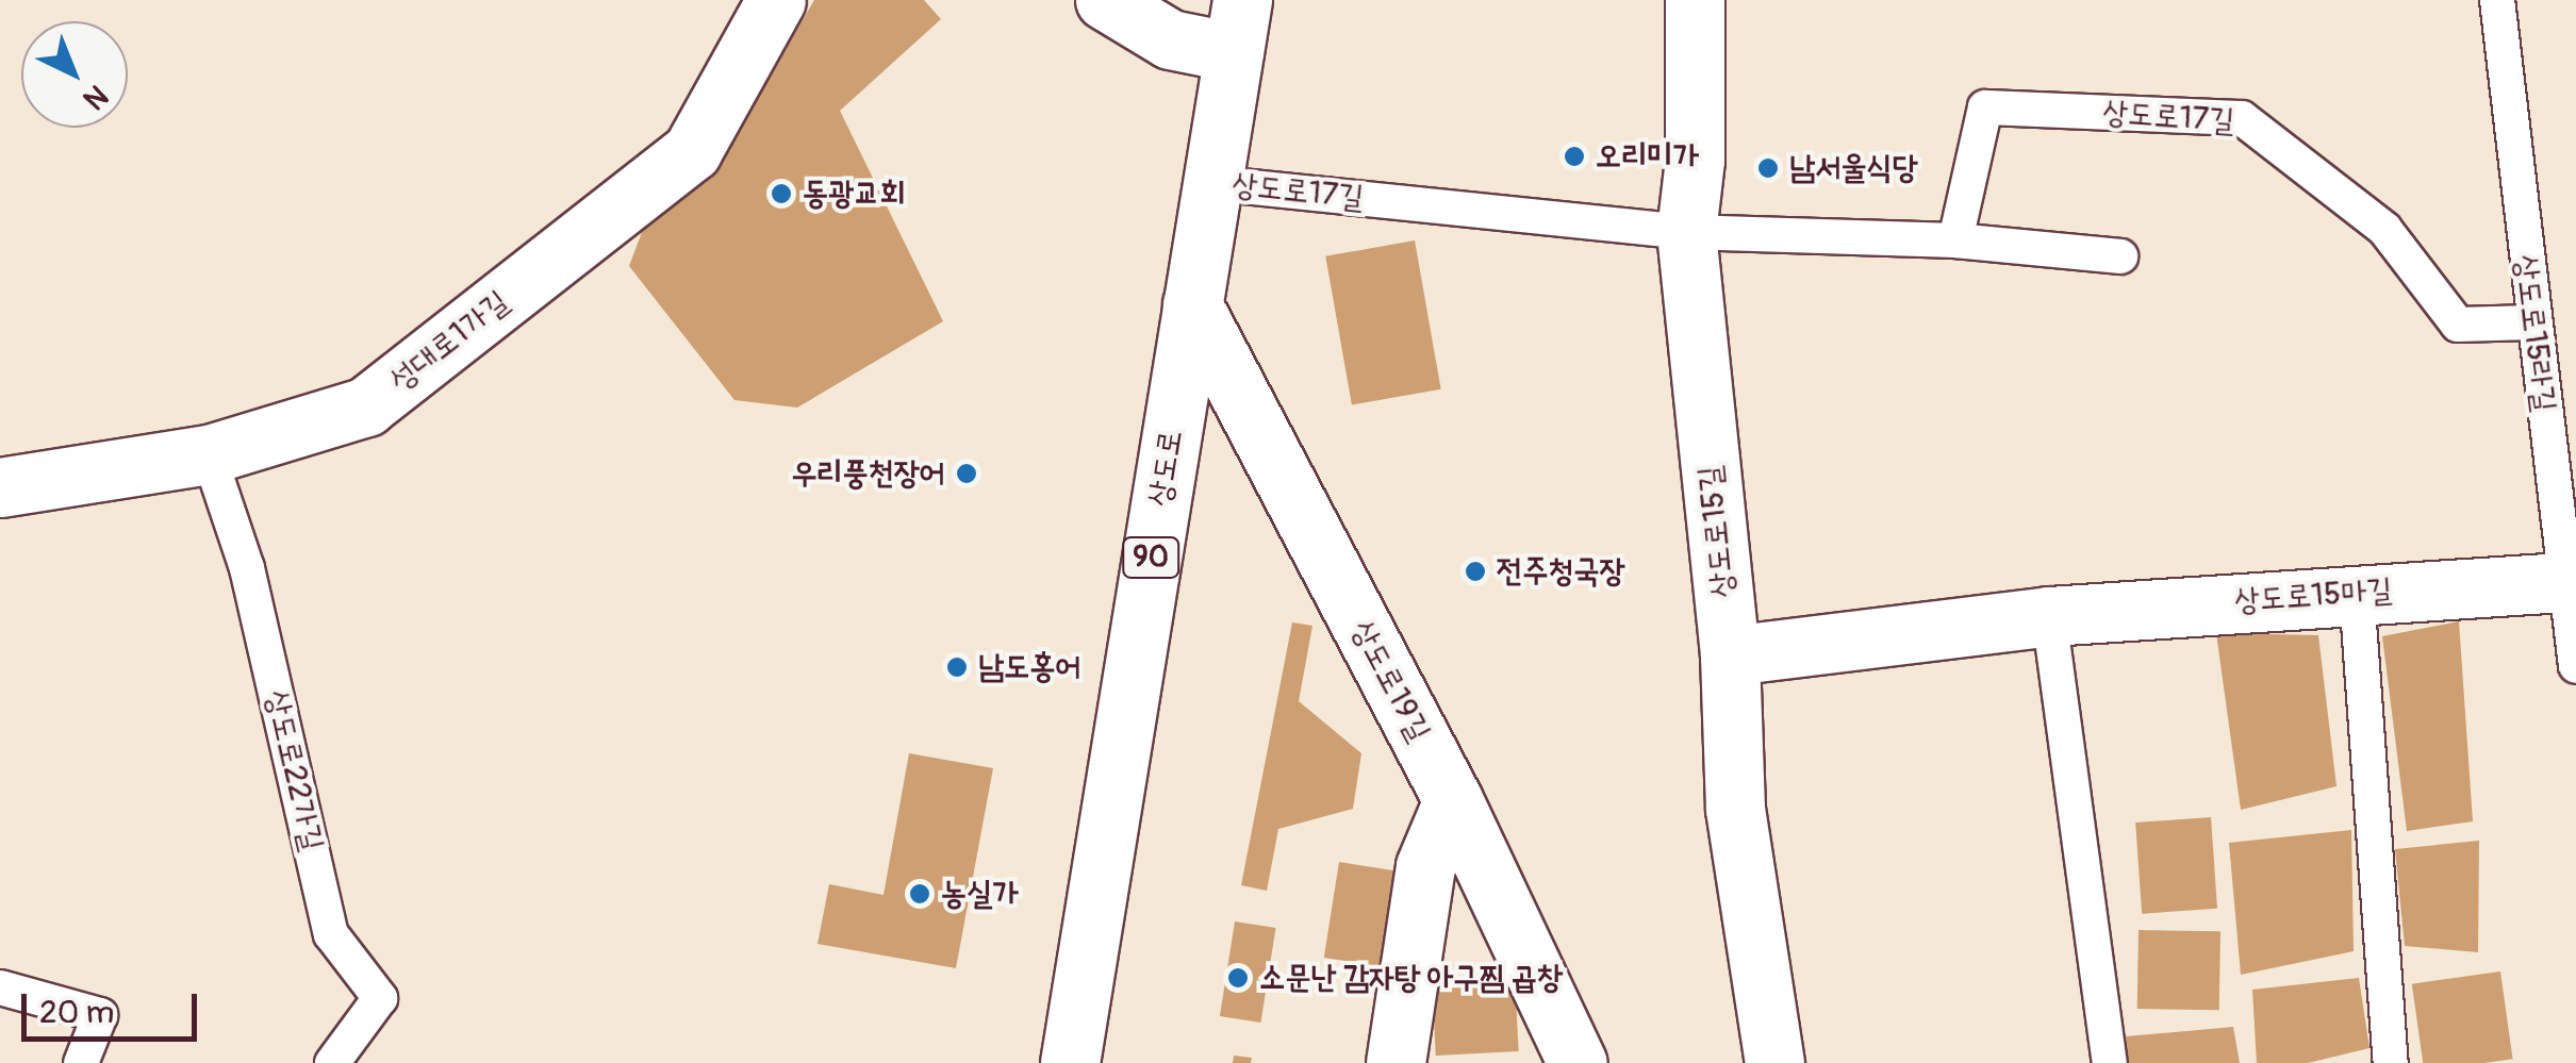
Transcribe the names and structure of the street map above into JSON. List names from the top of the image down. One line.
{"streets":{"street":["성대로1가길","상도로","상도로15길","90","상도로15마길","상도로19길"],"lane":["상도로17길","상도로15라길","상도로22가길"]},"crossings":[["상도로17길","상도로15라길"],["상도로17길","상도로"],["상도로17길","상도로15길"],["상도로15라길","상도로15마길"],["성대로1가길","상도로22가길"],["상도로","상도로19길"],["상도로15길","상도로15마길"]],"places":["오리미가","남서울식당","동광교회","우리풍천장어","전주청국장","남도홍어","농실가","소문난 감자탕 아구찜 곱창"],"scale_bar":"20 m","north":"bottom right"}
